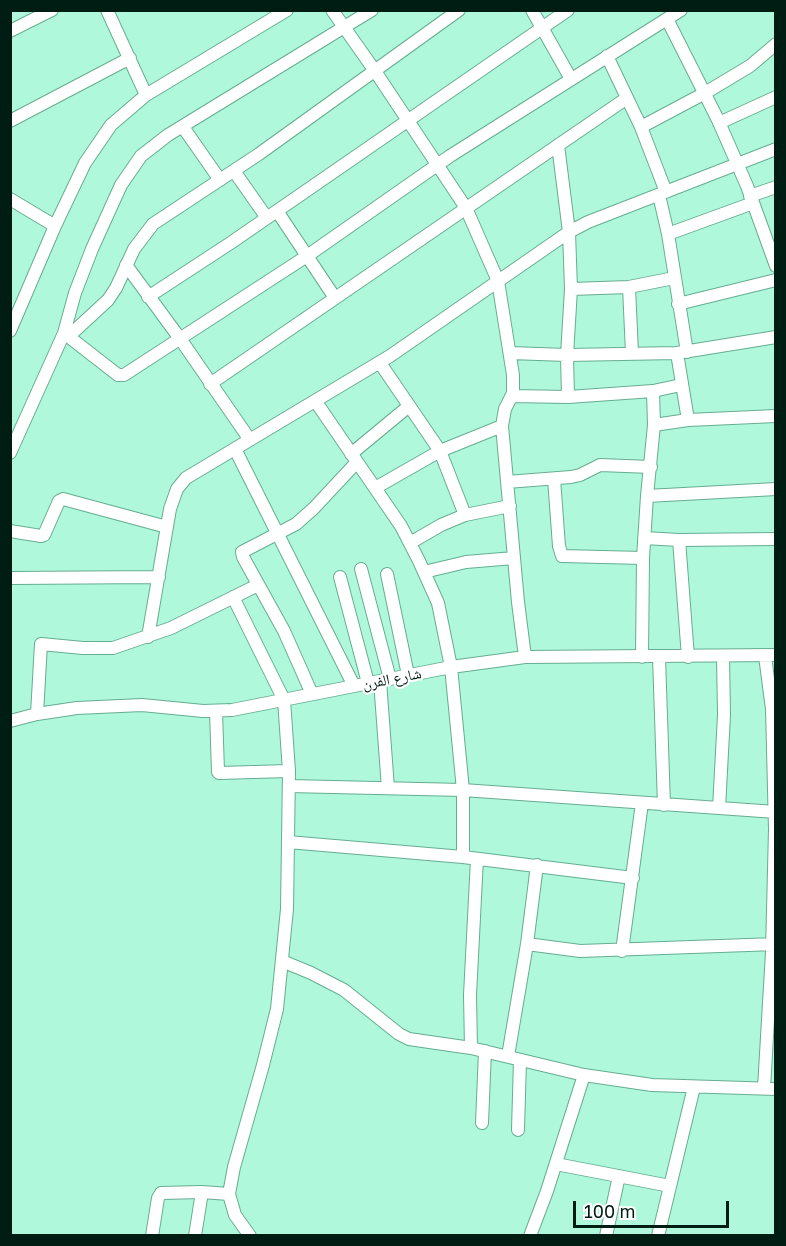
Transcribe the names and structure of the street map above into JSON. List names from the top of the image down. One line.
{"streets":{"street":["شارع الفرن"]},"scale_bar":"100 m"}
